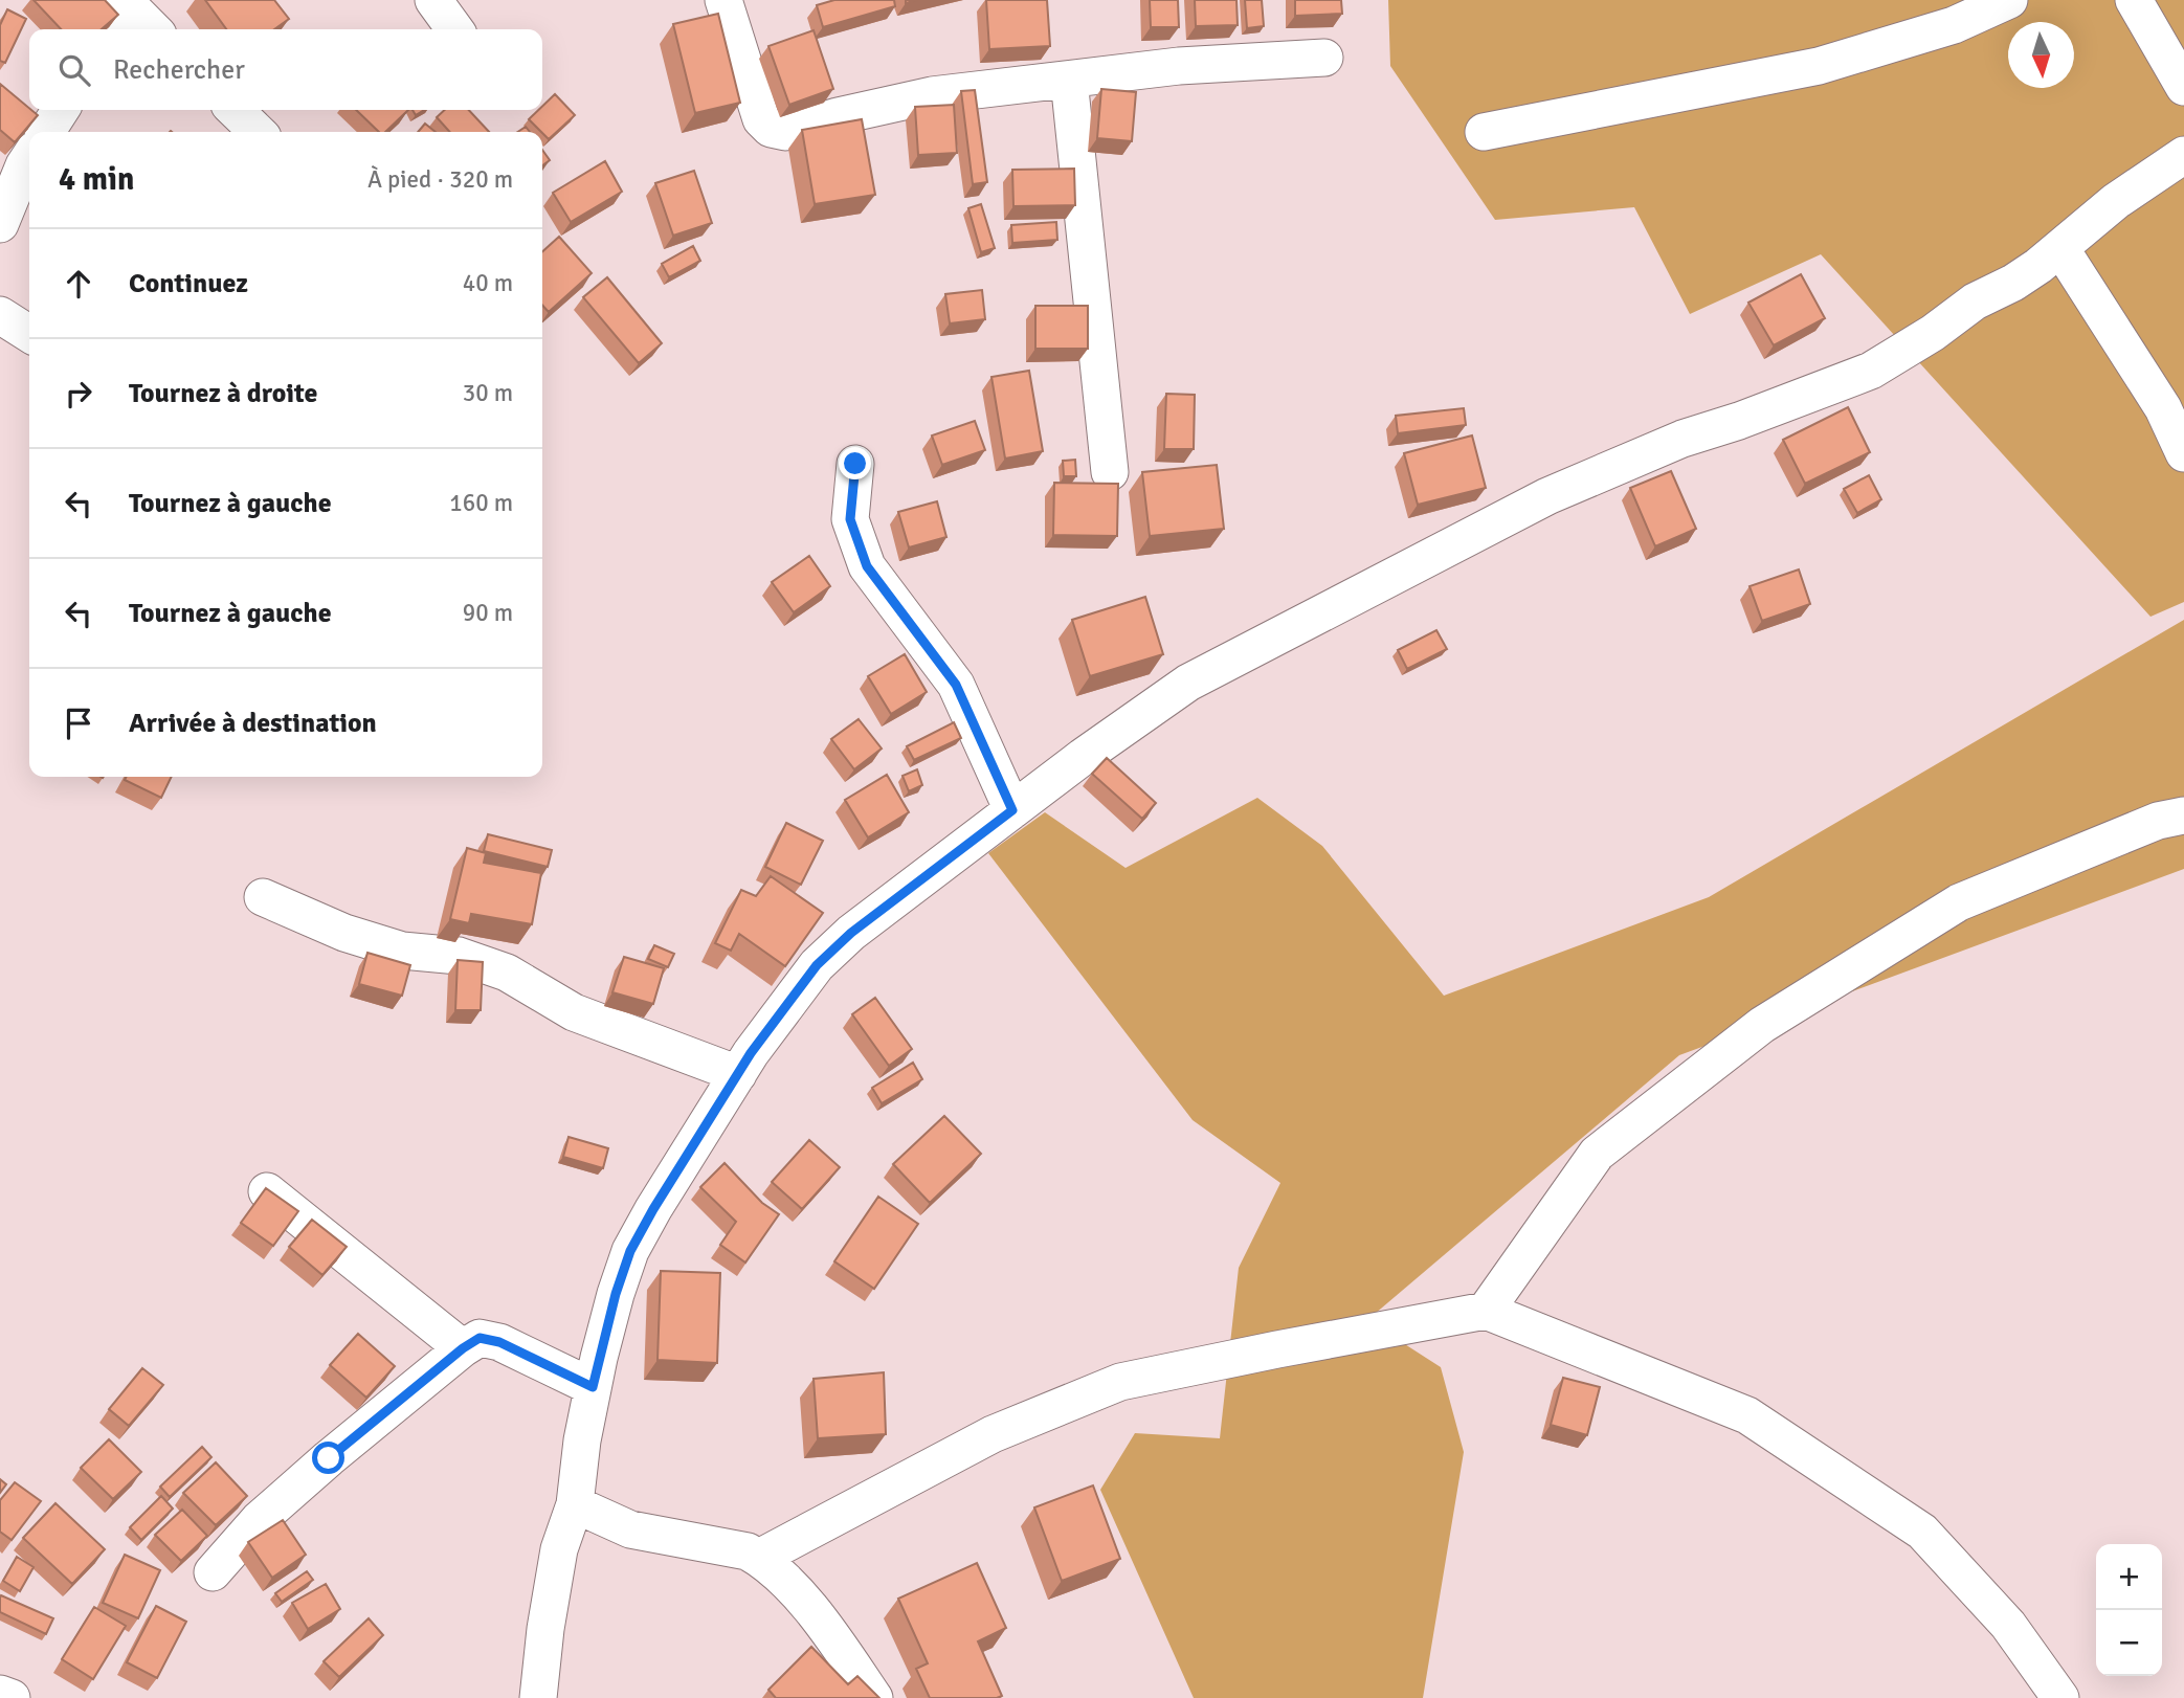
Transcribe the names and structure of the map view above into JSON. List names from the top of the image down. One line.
{"north":"bottom","page":{"search":"Rechercher","heading":["4 min","À pied · 320 m"],"list":[["Continuez","40 m"],["Tournez à droite","30 m"],["Tournez à gauche","160 m"],["Tournez à gauche","90 m"],"Arrivée à destination"],"map_buttons":["+","−"]}}
